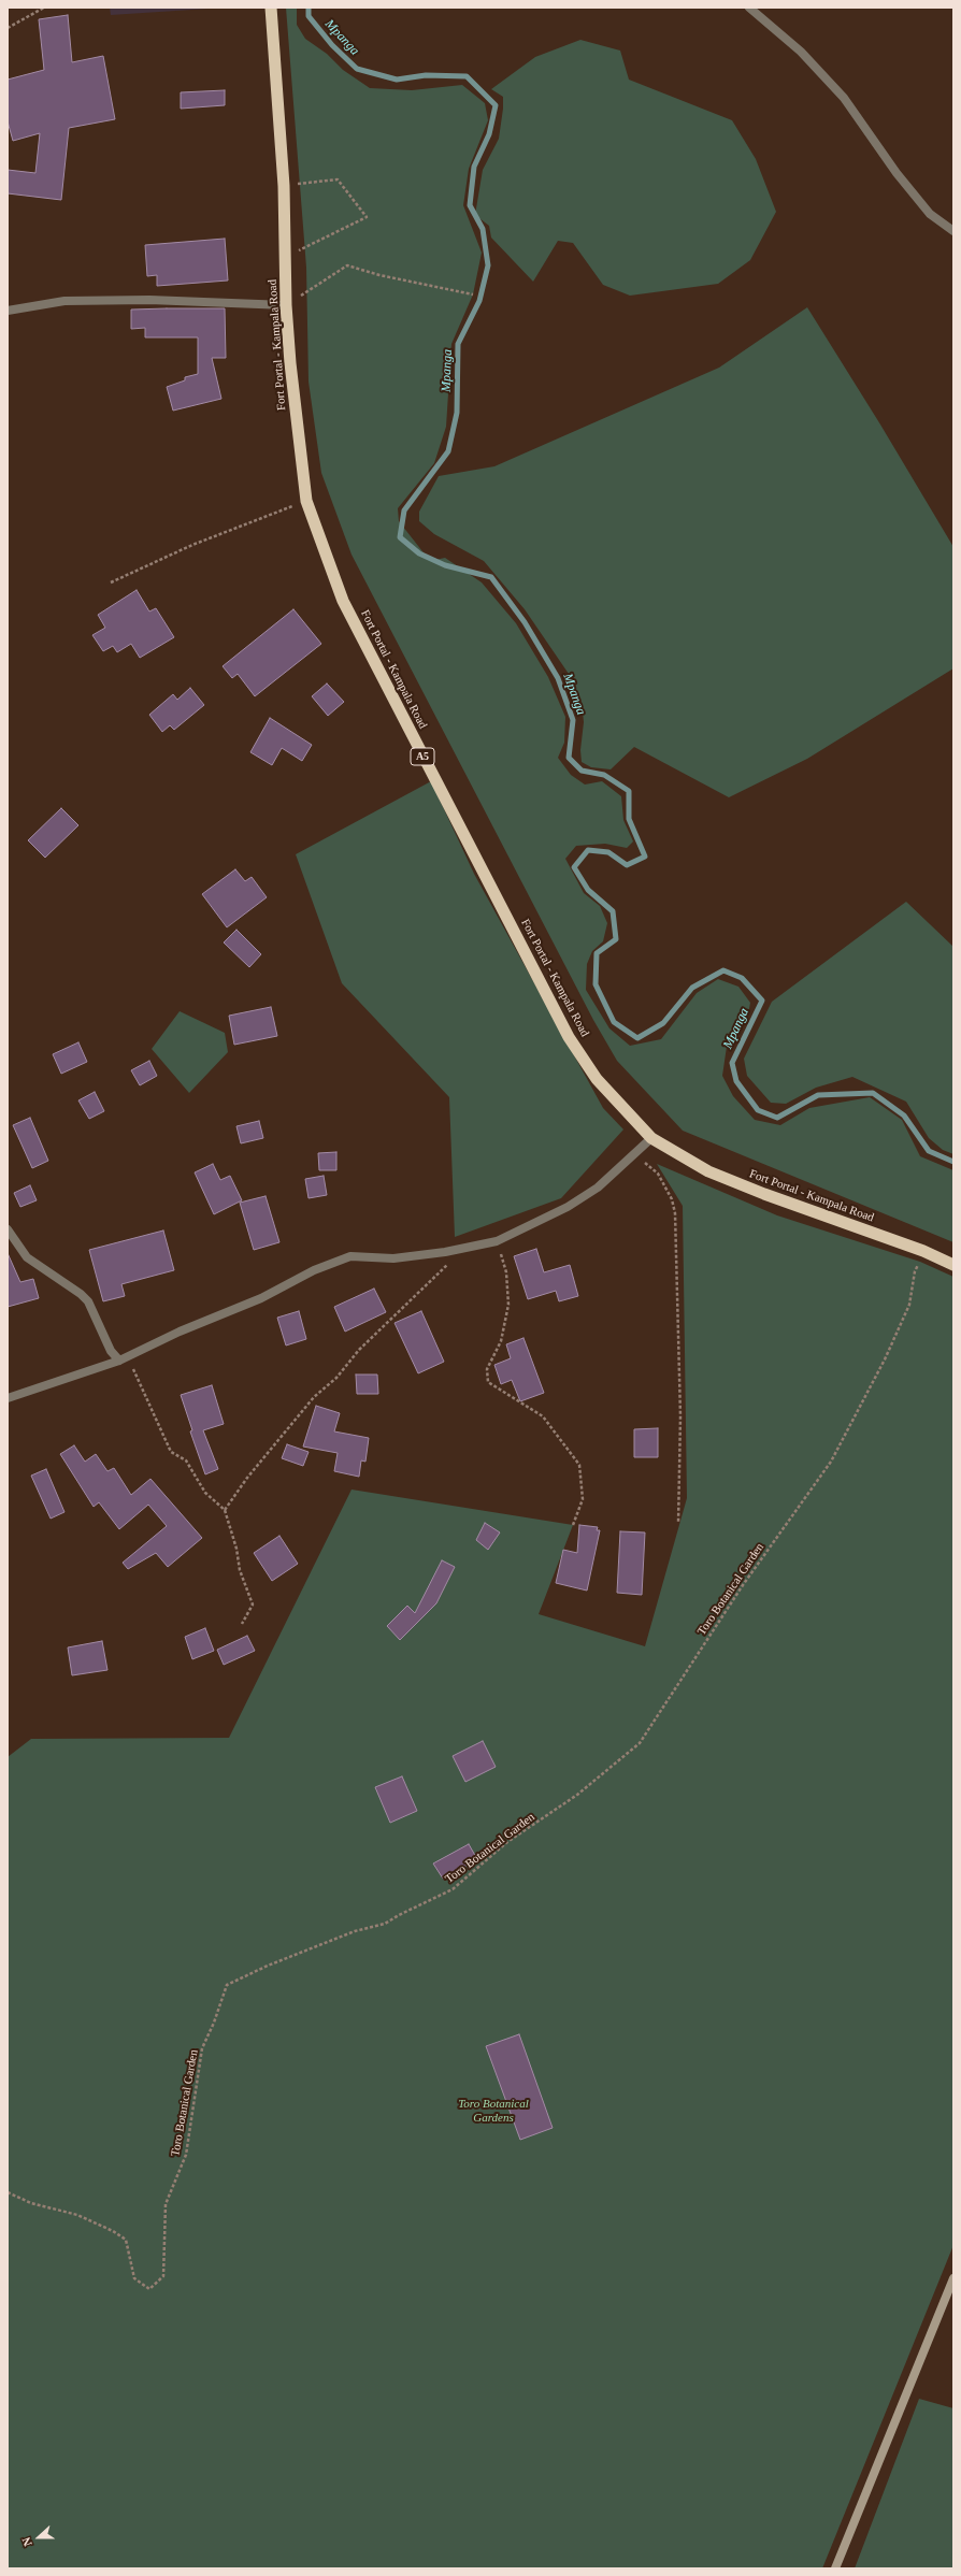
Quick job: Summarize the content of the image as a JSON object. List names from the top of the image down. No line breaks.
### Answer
{"streets":{"highway":["Fort Portal - Kampala Road","A5"],"path":["Toro Botanical Garden"]},"crossings":[["Fort Portal - Kampala Road","Toro Botanical Garden"]],"water":["Mpanga"],"parks":["Toro Botanical Gardens"],"north":"left"}
